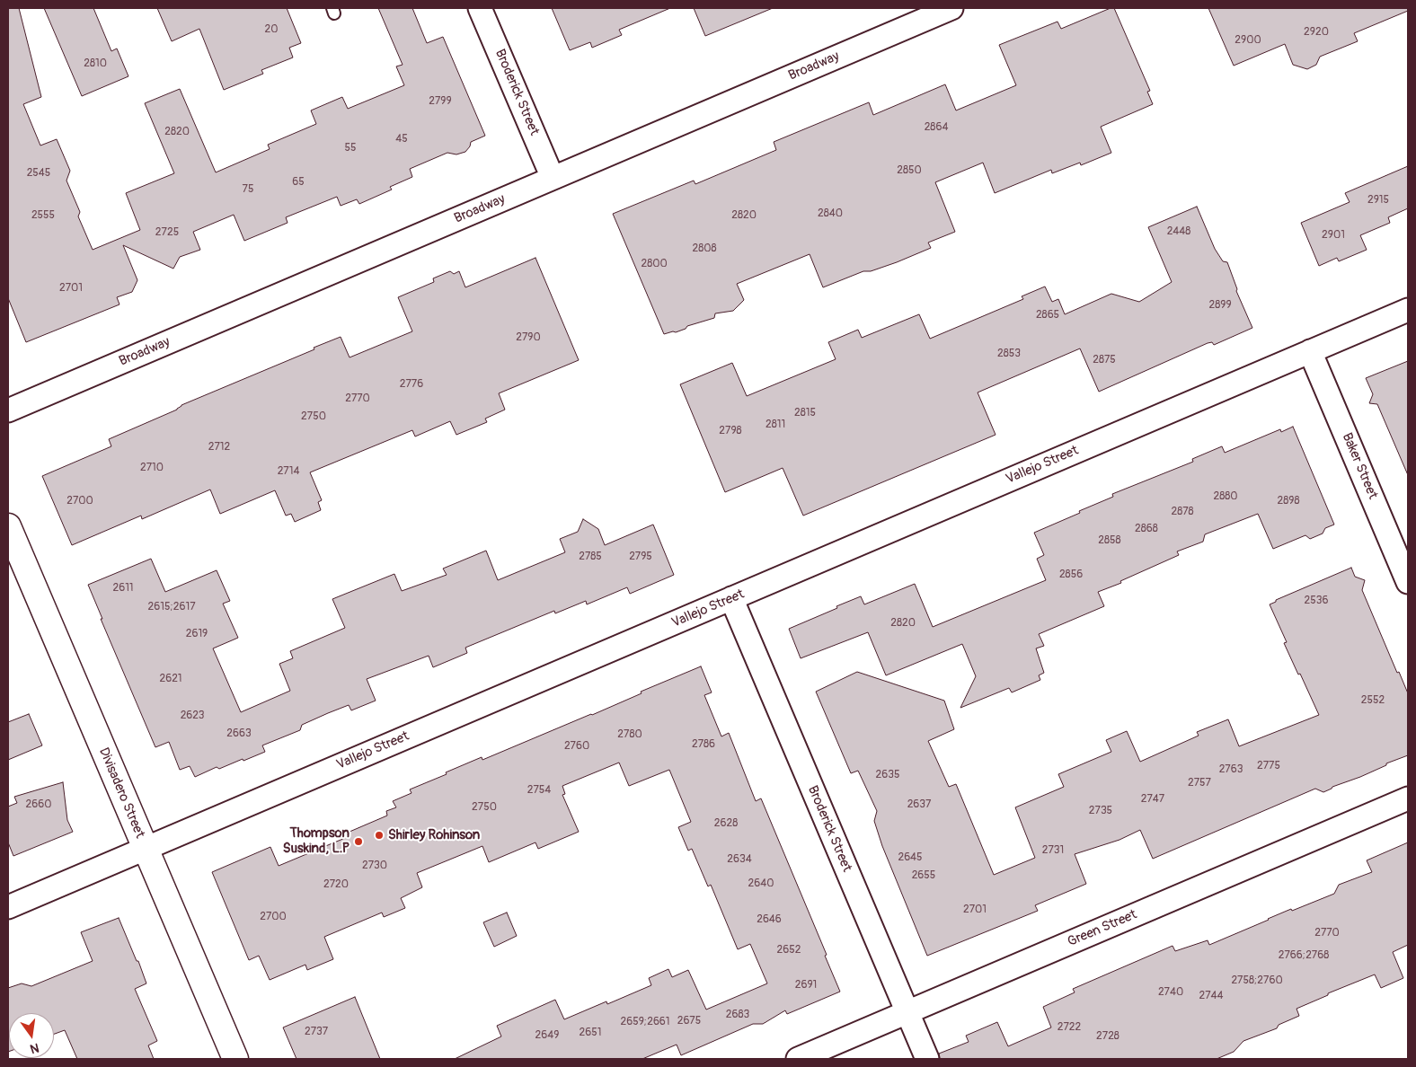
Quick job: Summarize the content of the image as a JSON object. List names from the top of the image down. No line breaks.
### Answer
{"streets":{"main road":["Divisadero Street"],"street":["Broadway","Broderick Street","Vallejo Street","Baker Street","Green Street"]},"crossings":[["Broadway","Broderick Street"],["Broderick Street","Vallejo Street"],["Broderick Street","Green Street"],["Vallejo Street","Baker Street"],["Vallejo Street","Divisadero Street"]],"places":["Shirley Rohinson","Thompson Suskind, L.P"],"house_numbers":["20","2920","2900","2810","2799","2864","2820","45","55","2850","2545","65","75","2915","2840","2555","2820","2448","2725","2901","2808","2800","2701","2899","2865","2790","2853","2875","2776","2770","2815","2750","2811","2798","2712","2710","2714","2880","2700","2898","2878","2868","2858","2785","2795","2856","2611","2536","2615;2617","2820","2619","2621","2552","2623","2663","2780","2786","2760","2775","2763","2635","2757","2754","2747","2660","2637","2750","2735","2628","2731","2645","2634","2730","2655","2640","2720","2701","2700","2646","2770","2652","2766;2768","2758;2760","2691","2740","2744","2683","2675","2659;2661","2722","2737","2651","2649","2728"],"north":"bottom"}
